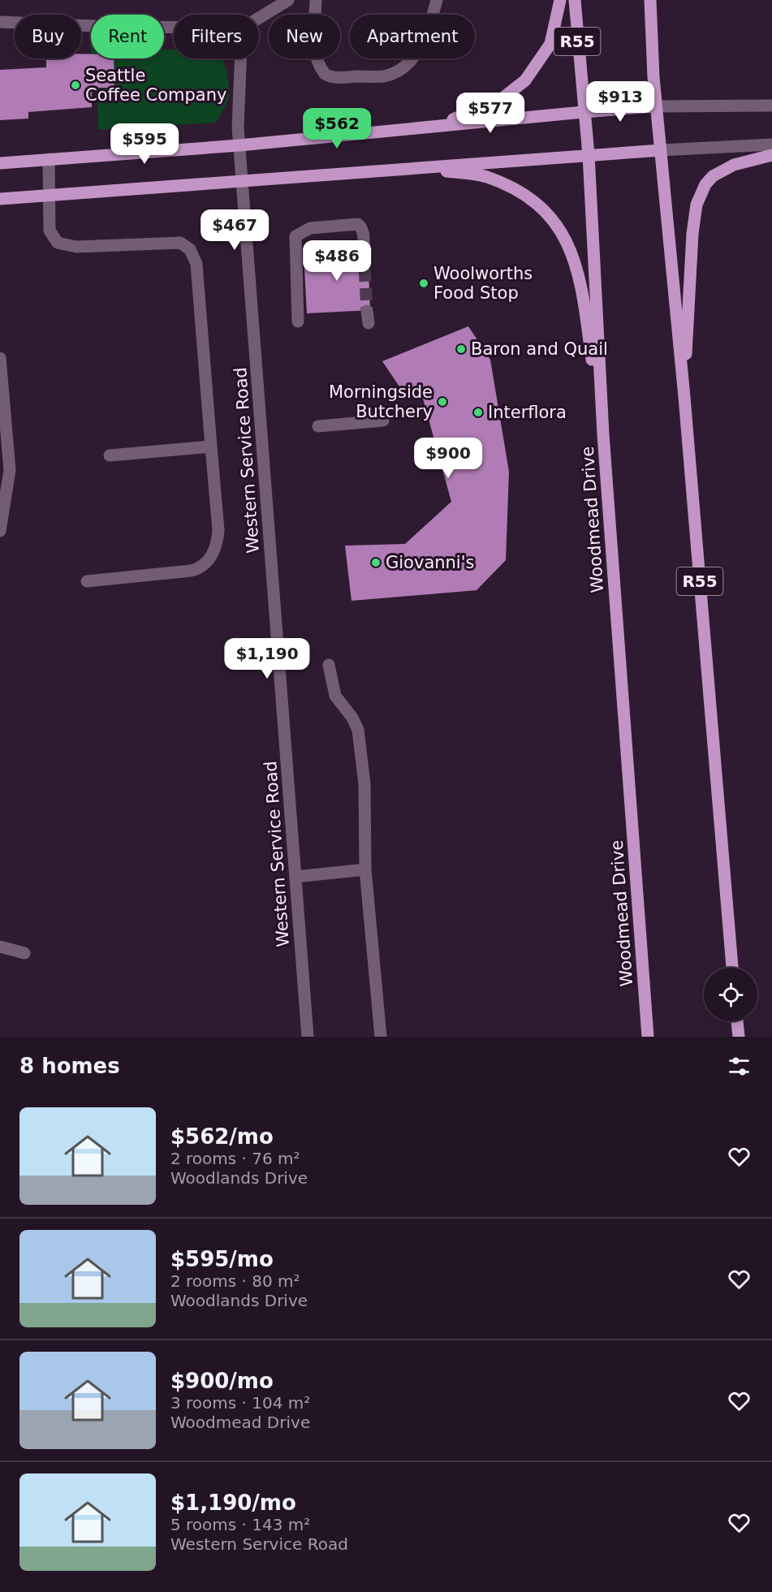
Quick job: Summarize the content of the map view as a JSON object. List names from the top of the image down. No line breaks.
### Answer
{"streets":{"main road":["R55","Woodmead Drive"],"street":["Western Service Road"]},"places":["Seattle Coffee Company","Woolworths Food Stop","Baron and Quail","Morningside Butchery","Interflora","Giovanni's"],"page":{"chip":["Buy","Rent","Filters","New","Apartment"],"price":["$913","$577","$562","$595","$467","$486","$900","$1,190"],"heading":"8 homes","list":[{"name":"$562/mo","note":"2 rooms · 76 m² · Woodlands Drive"},{"name":"$595/mo","note":"2 rooms · 80 m² · Woodlands Drive"},{"name":"$900/mo","note":"3 rooms · 104 m² · Woodmead Drive"},{"name":"$1,190/mo","note":"5 rooms · 143 m² · Western Service Road"}]}}
